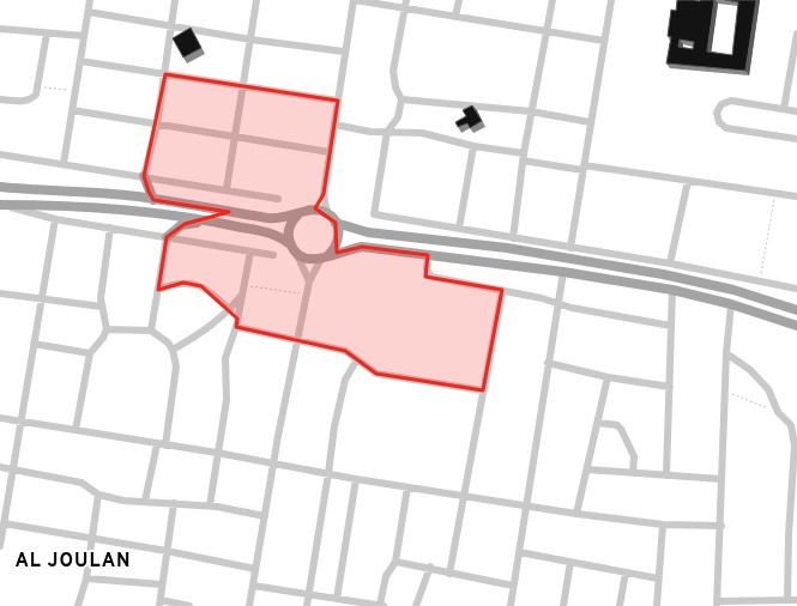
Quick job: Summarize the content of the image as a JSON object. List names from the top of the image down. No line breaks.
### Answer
{"districts":["AL JOULAN"]}
